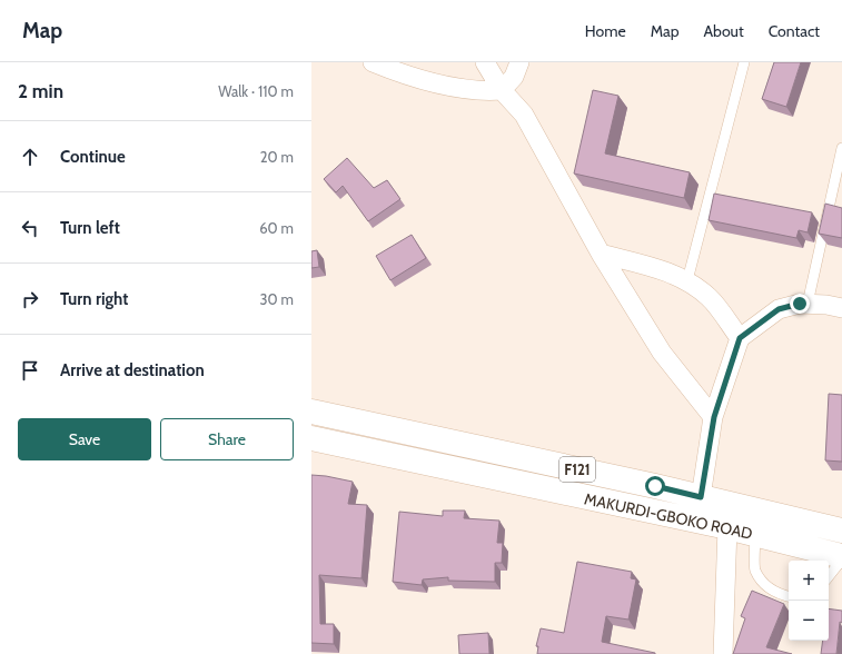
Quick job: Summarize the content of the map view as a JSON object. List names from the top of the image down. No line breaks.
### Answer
{"streets":{"main road":["F121","MAKURDI-GBOKO ROAD"]},"page":{"header":"Map","nav":["Home","Map","About","Contact"],"heading":["2 min","Walk · 110 m"],"list":[["Continue","20 m"],["Turn left","60 m"],["Turn right","30 m"],"Arrive at destination"],"buttons":["Save","Share"],"map_buttons":["+","−"]}}
